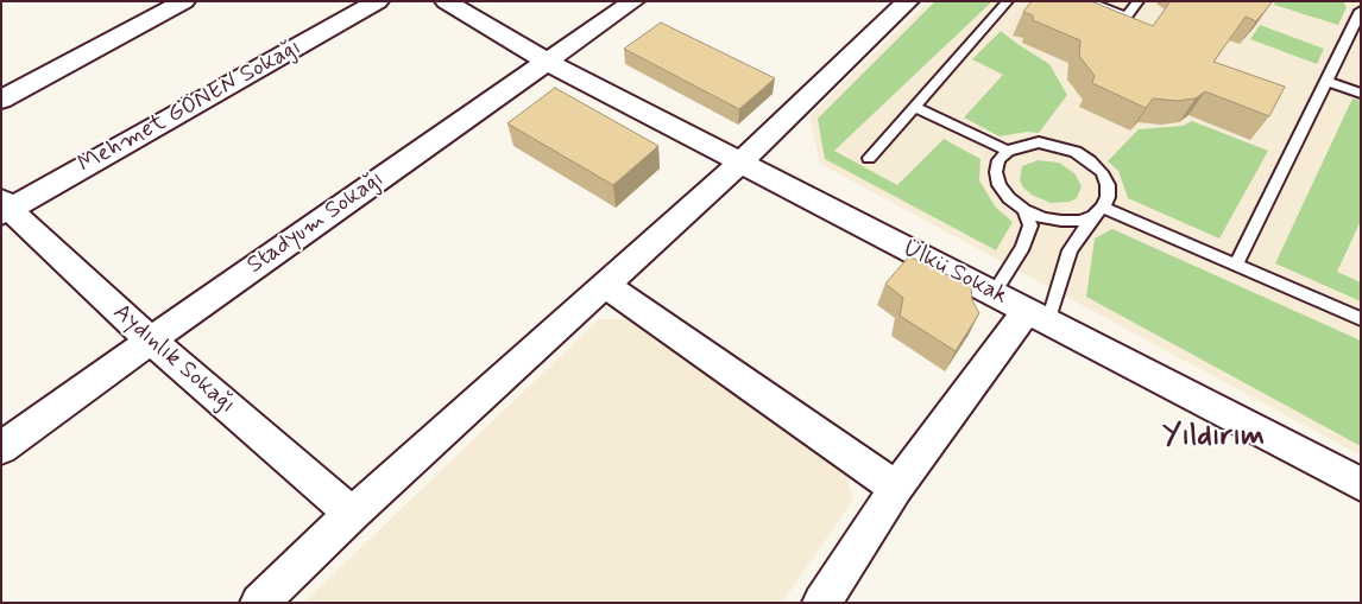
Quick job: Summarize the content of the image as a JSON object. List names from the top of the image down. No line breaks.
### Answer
{"streets":{"street":["Mehmet GÖNEN Sokağı","Stadyum Sokağı","Ülkü Sokak","Aydınlık Sokağı"]},"crossings":[["Mehmet GÖNEN Sokağı","Aydınlık Sokağı"],["Stadyum Sokağı","Ülkü Sokak"],["Stadyum Sokağı","Aydınlık Sokağı"]],"districts":["Yıldırım"]}
